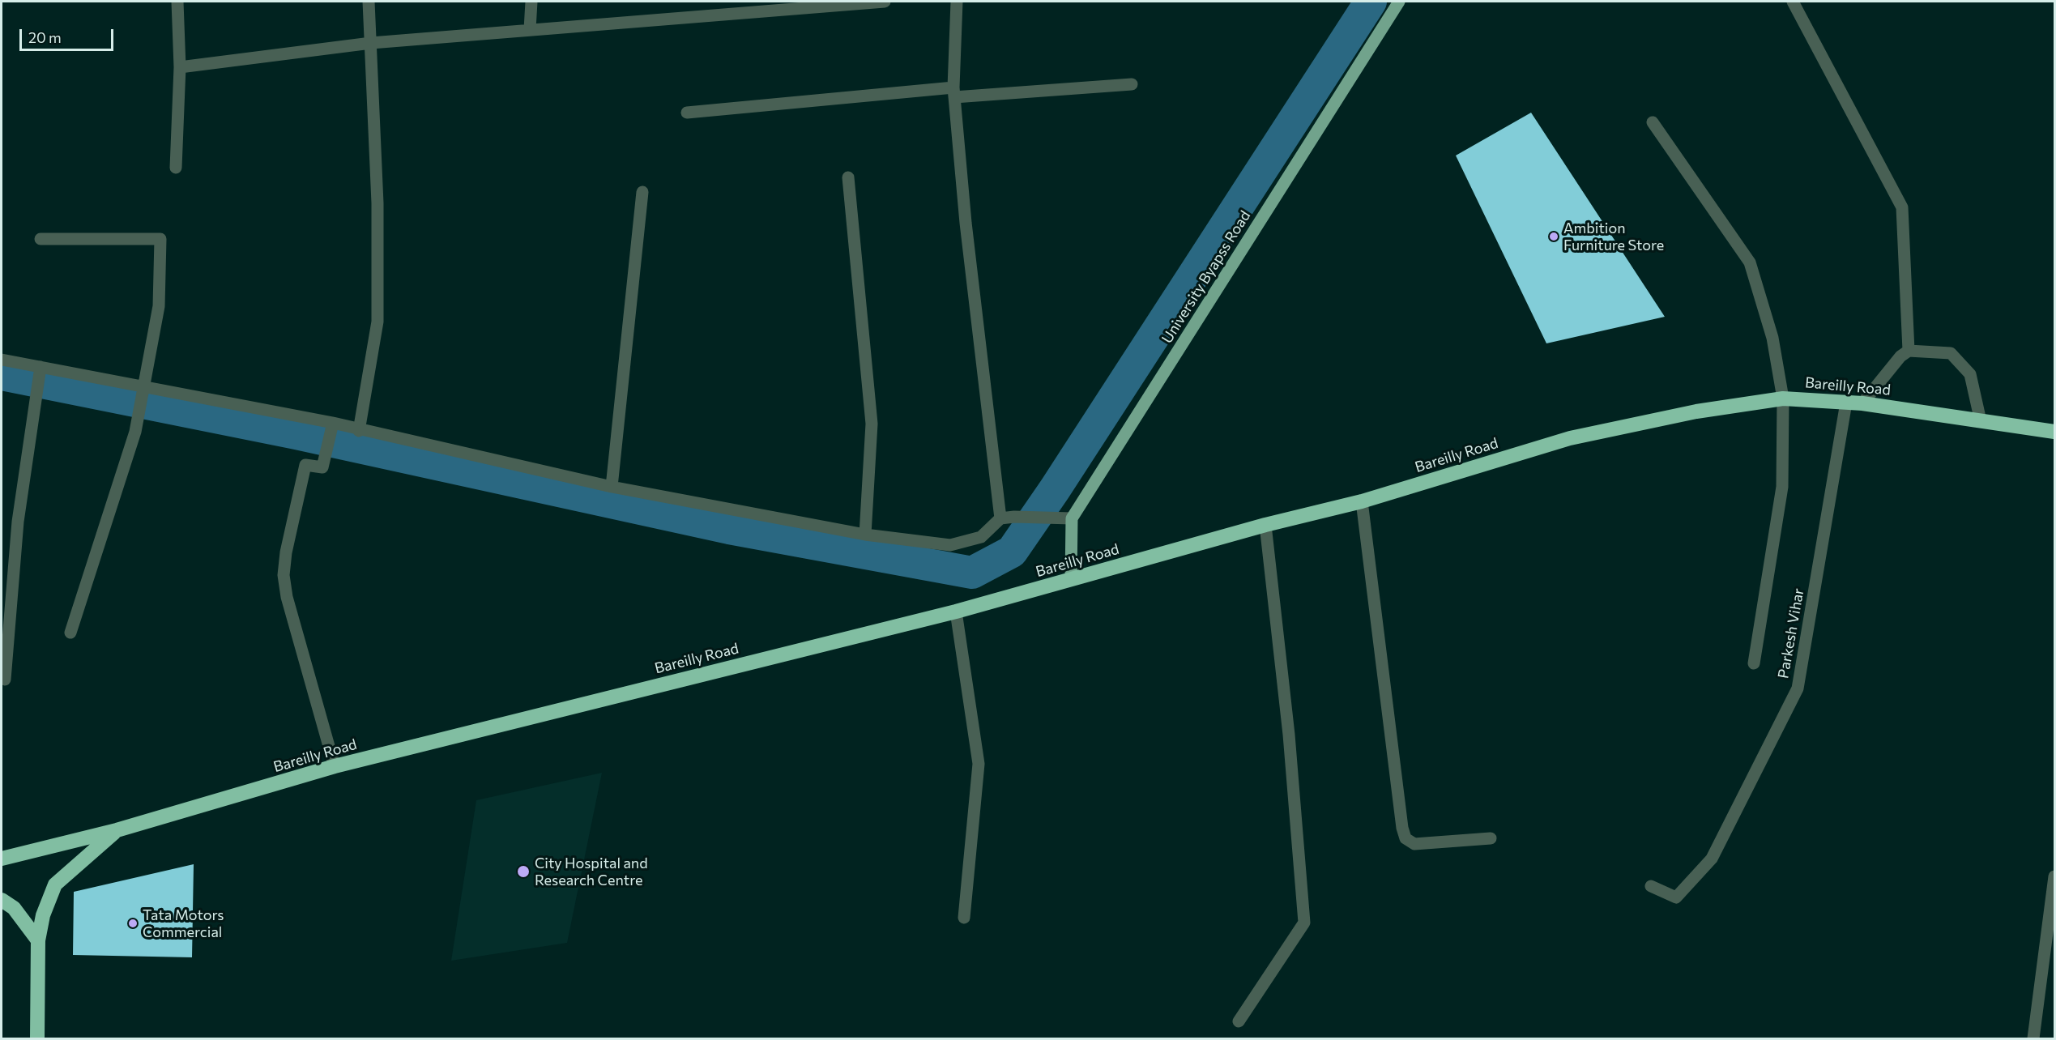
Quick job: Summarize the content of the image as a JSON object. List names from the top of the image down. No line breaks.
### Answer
{"streets":{"highway":["Bareilly Road"],"main road":["University Byapss Road"],"street":["Parkesh Vihar"]},"crossings":[["Bareilly Road","Parkesh Vihar"]],"places":["Ambition Furniture Store","City Hospital and Research Centre","Tata Motors Commercial"],"scale_bar":"20 m"}
